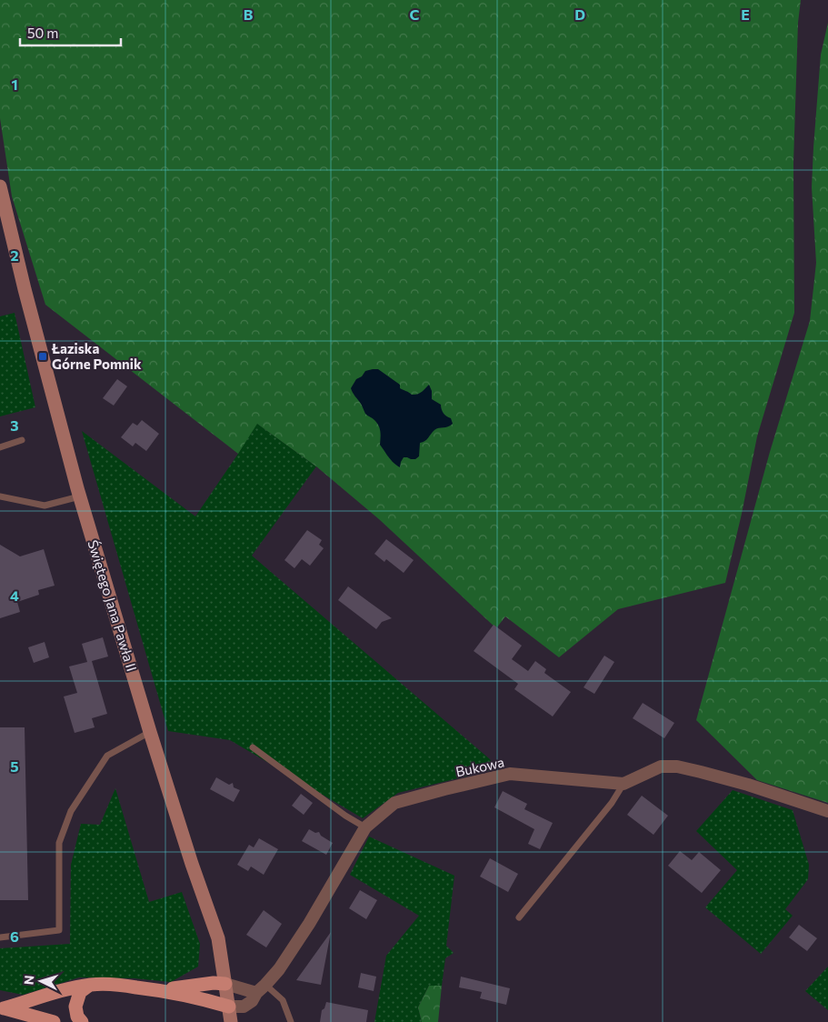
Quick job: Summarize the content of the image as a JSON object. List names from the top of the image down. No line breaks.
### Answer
{"streets":{"street":["Świętego Jana Pawła II","Bukowa"]},"crossings":[["Świętego Jana Pawła II","Bukowa"]],"places":{"transit":["Łaziska Górne Pomnik"]},"scale_bar":"50 m","north":"left","grid":{"columns":["B","C","D","E"],"rows":["1","2","3","4","5","6"]}}
